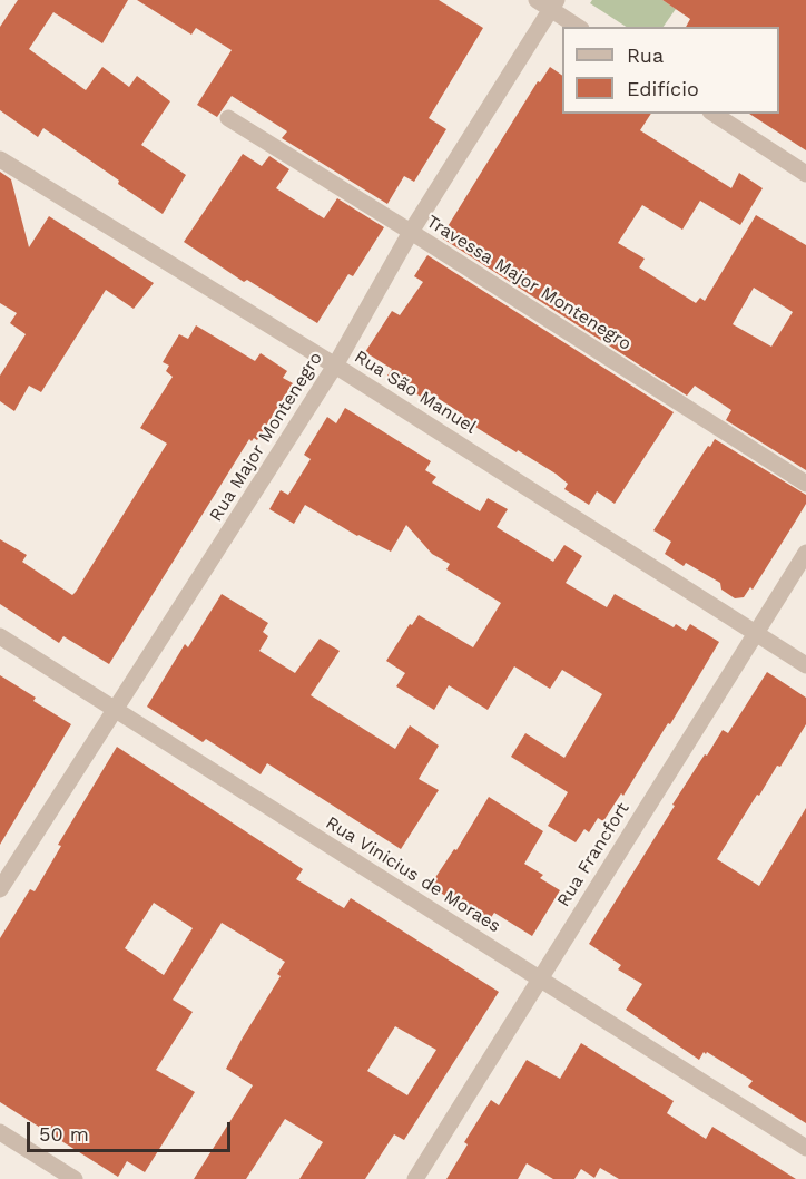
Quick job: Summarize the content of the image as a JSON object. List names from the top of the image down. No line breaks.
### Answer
{"streets":{"street":["Travessa Major Montenegro","Rua São Manuel","Rua Major Montenegro","Rua Francfort","Rua Vinicius de Moraes"]},"crossings":[["Travessa Major Montenegro","Rua Major Montenegro"],["Rua São Manuel","Rua Major Montenegro"],["Rua São Manuel","Rua Francfort"],["Rua Major Montenegro","Rua Vinicius de Moraes"],["Rua Francfort","Rua Vinicius de Moraes"]],"legend":["Rua","Edifício"],"scale_bar":"50 m"}
